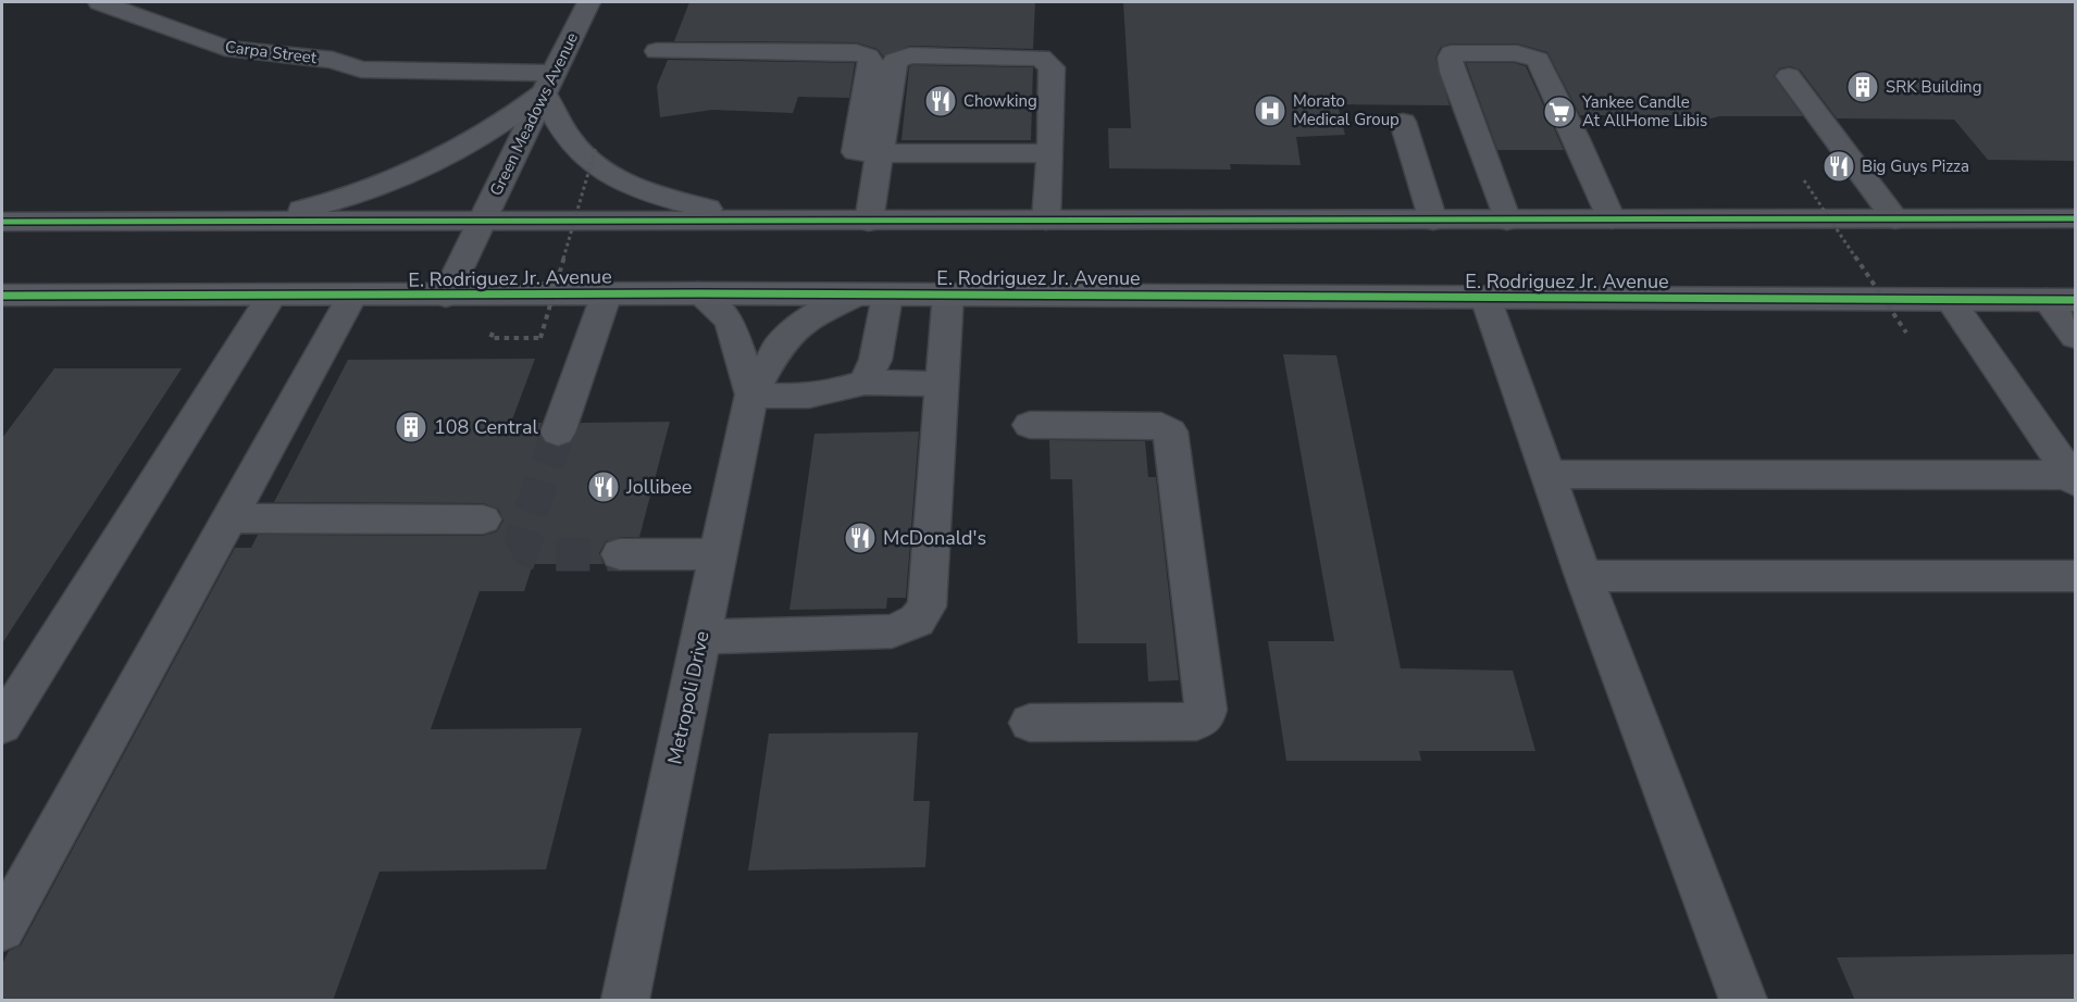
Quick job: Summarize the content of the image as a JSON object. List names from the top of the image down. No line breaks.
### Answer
{"streets":{"main road":["E. Rodriguez Jr. Avenue"],"street":["Carpa Street","Green Meadows Avenue","Metropoli Drive"]},"crossings":[["Carpa Street","Green Meadows Avenue"],["Green Meadows Avenue","E. Rodriguez Jr. Avenue"],["E. Rodriguez Jr. Avenue","Metropoli Drive"]],"places":{"building":["SRK Building","108 Central"],"restaurant":["Chowking","Big Guys Pizza","Jollibee","McDonald's"],"hospital":["Morato Medical Group"],"supermarket":["Yankee Candle At AllHome Libis"]}}
